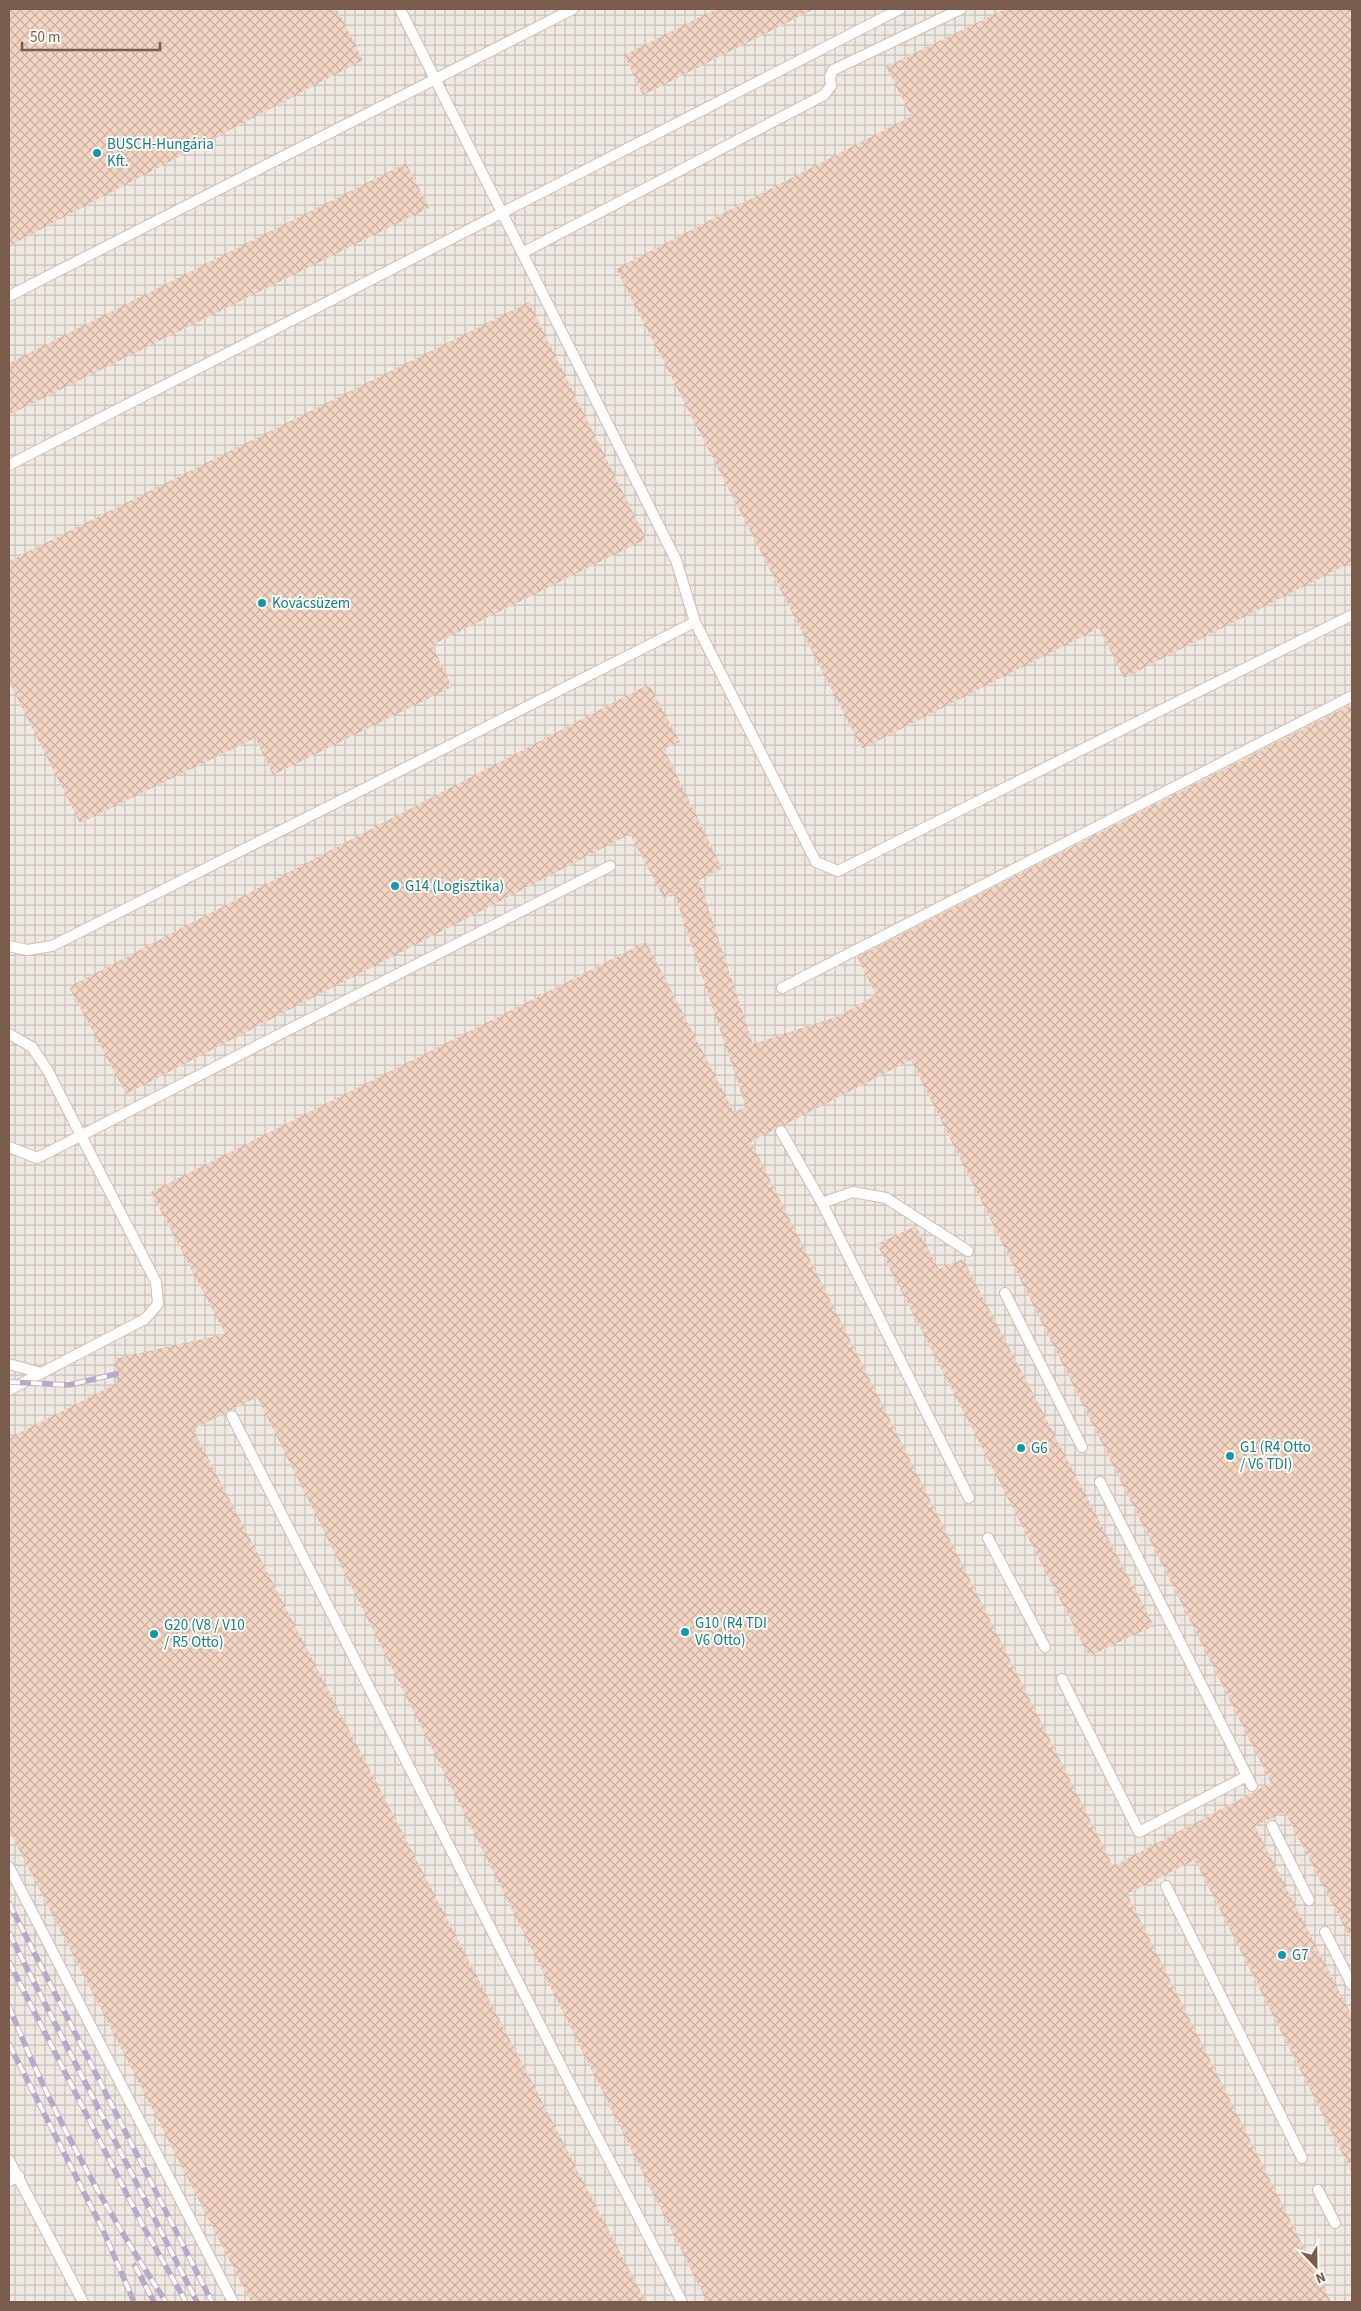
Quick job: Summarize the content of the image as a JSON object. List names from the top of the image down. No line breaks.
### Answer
{"places":["BUSCH-Hungária Kft.","Kovácsüzem","G14 (Logisztika)","G6","G1 (R4 Otto / V6 TDI)","G10 (R4 TDI V6 Otto)","G20 (V8 / V10 / R5 Otto)","G7"],"scale_bar":"50 m","north":"bottom"}
